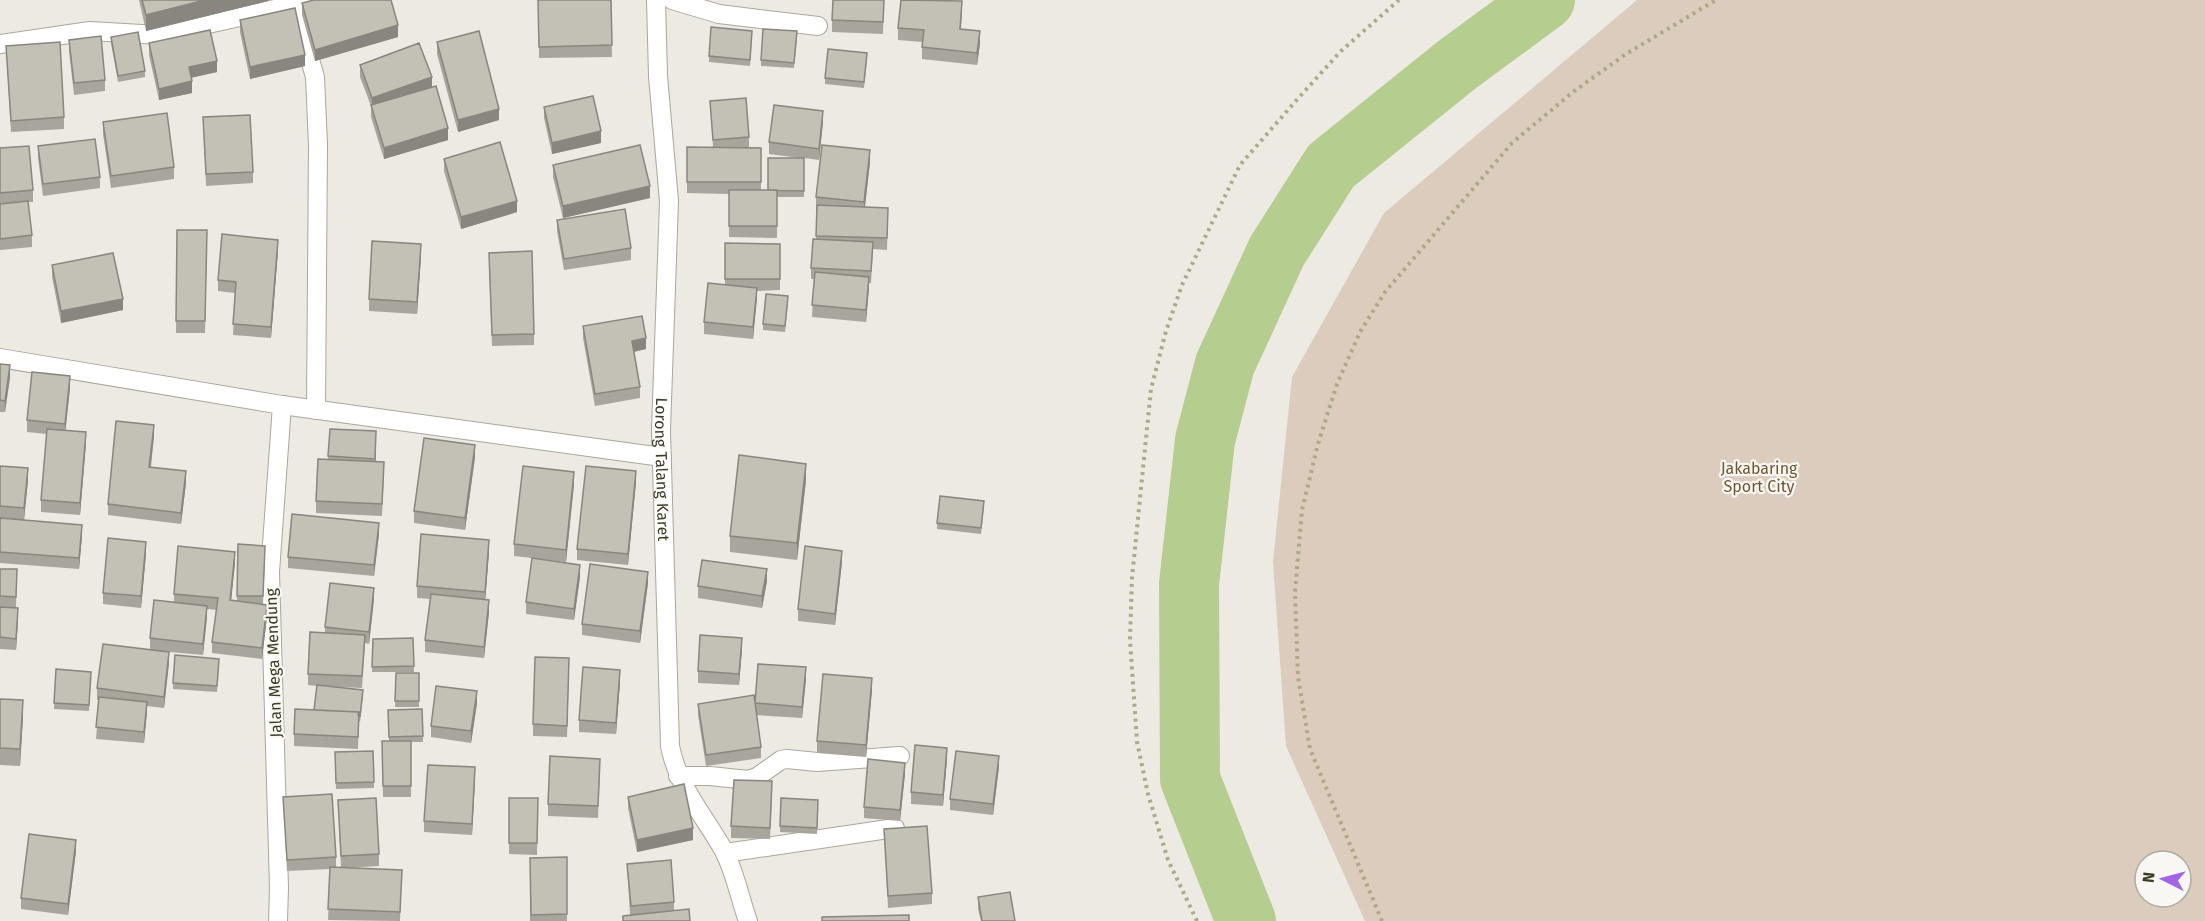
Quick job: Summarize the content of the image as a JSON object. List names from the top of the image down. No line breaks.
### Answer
{"streets":{"street":["Lorong Talang Karet","Jalan Mega Mendung"]},"parks":["Jakabaring Sport City"],"north":"left"}
